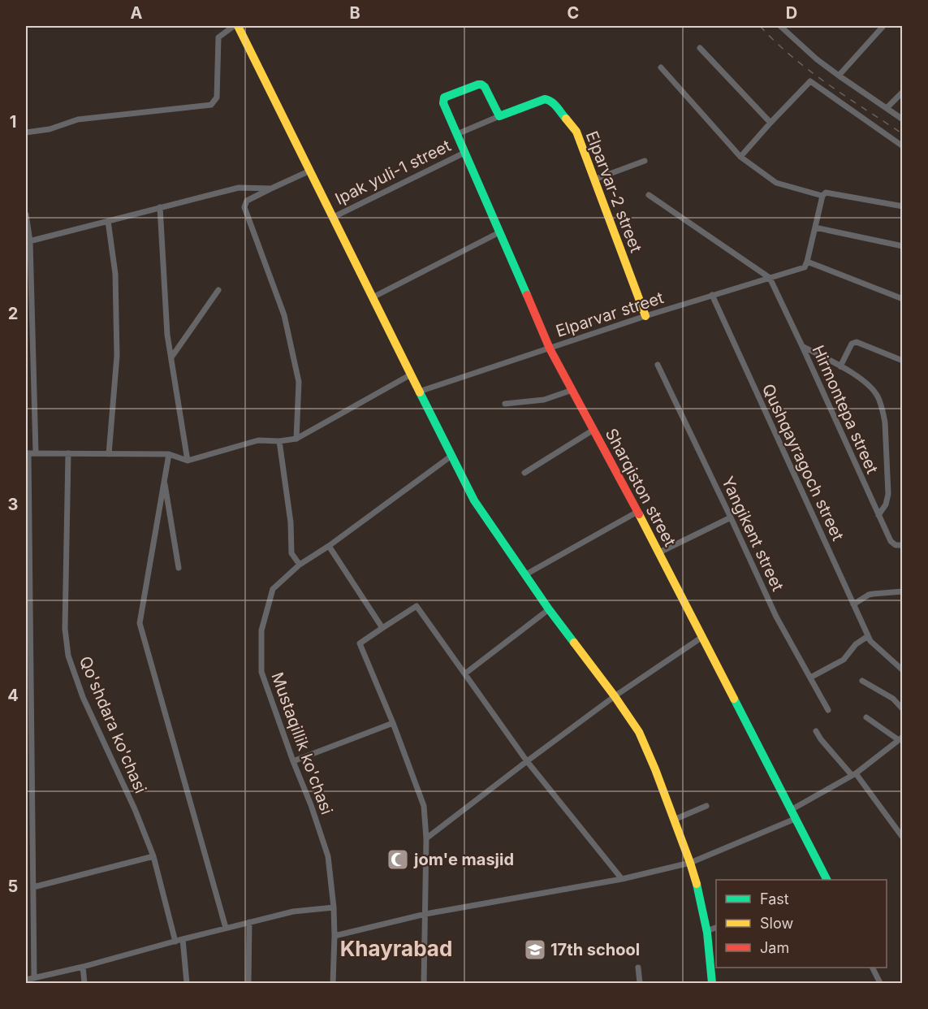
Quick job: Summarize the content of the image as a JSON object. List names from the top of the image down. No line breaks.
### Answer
{"streets":{"street":["Ipak yuli-1 street","Elparvar-2 street","Elparvar street","Hirmontepa street","Qushqayragoch street","Sharqiston street","Yangikent street","Qo'shdara ko'chasi","Mustaqillik ko'chasi"]},"crossings":[["Ipak yuli-1 street","Sharqiston street"],["Elparvar-2 street","Elparvar street"],["Elparvar-2 street","Sharqiston street"],["Elparvar street","Hirmontepa street"],["Elparvar street","Qushqayragoch street"],["Elparvar street","Sharqiston street"]],"districts":["Khayrabad"],"places":{"mosque":["jom'e masjid"],"school or university":["17th school"]},"legend":["Fast","Slow","Jam"],"grid":{"columns":["A","B","C","D"],"rows":["1","2","3","4","5"]}}
